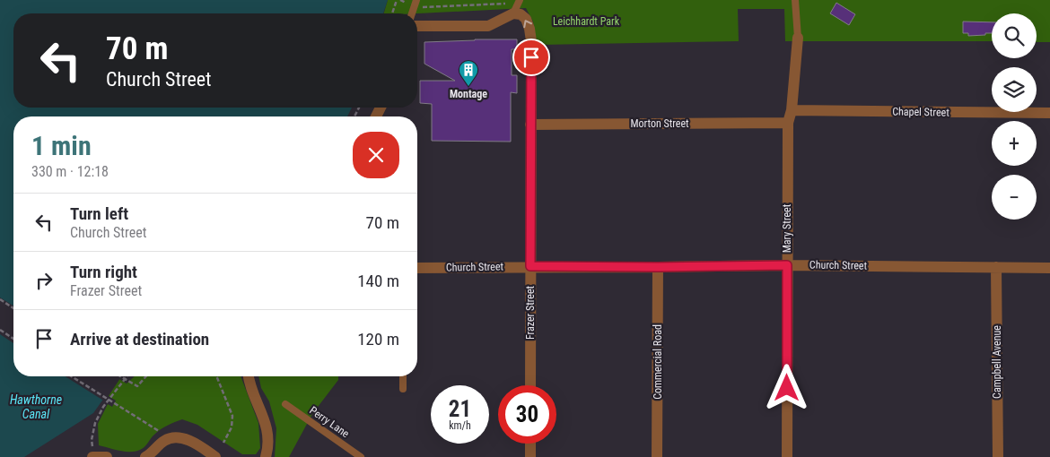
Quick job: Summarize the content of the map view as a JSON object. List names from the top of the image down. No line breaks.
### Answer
{"streets":{"street":["Chapel Street","Morton Street","Mary Street","Church Street","Frazer Street","Commercial Road","Campbell Avenue"],"lane":["Perry Lane"]},"crossings":[["Chapel Street","Mary Street"],["Morton Street","Mary Street"],["Morton Street","Frazer Street"],["Mary Street","Church Street"],["Church Street","Frazer Street"],["Church Street","Commercial Road"],["Church Street","Campbell Avenue"]],"water":["Hawthorne Canal"],"parks":["Leichhardt Park"],"places":{"building":["Montage"]},"page":{"map_buttons":["+","−"],"turn":["70 m","Church Street"],"heading":["1 min","330 m · 12:18"],"list":[{"name":"Turn left","note":"Church Street","value":"70 m"},{"name":"Turn right","note":"Frazer Street","value":"140 m"},{"name":"Arrive at destination","value":"120 m"}],"speed":"21 km/h","limit":"30"}}
